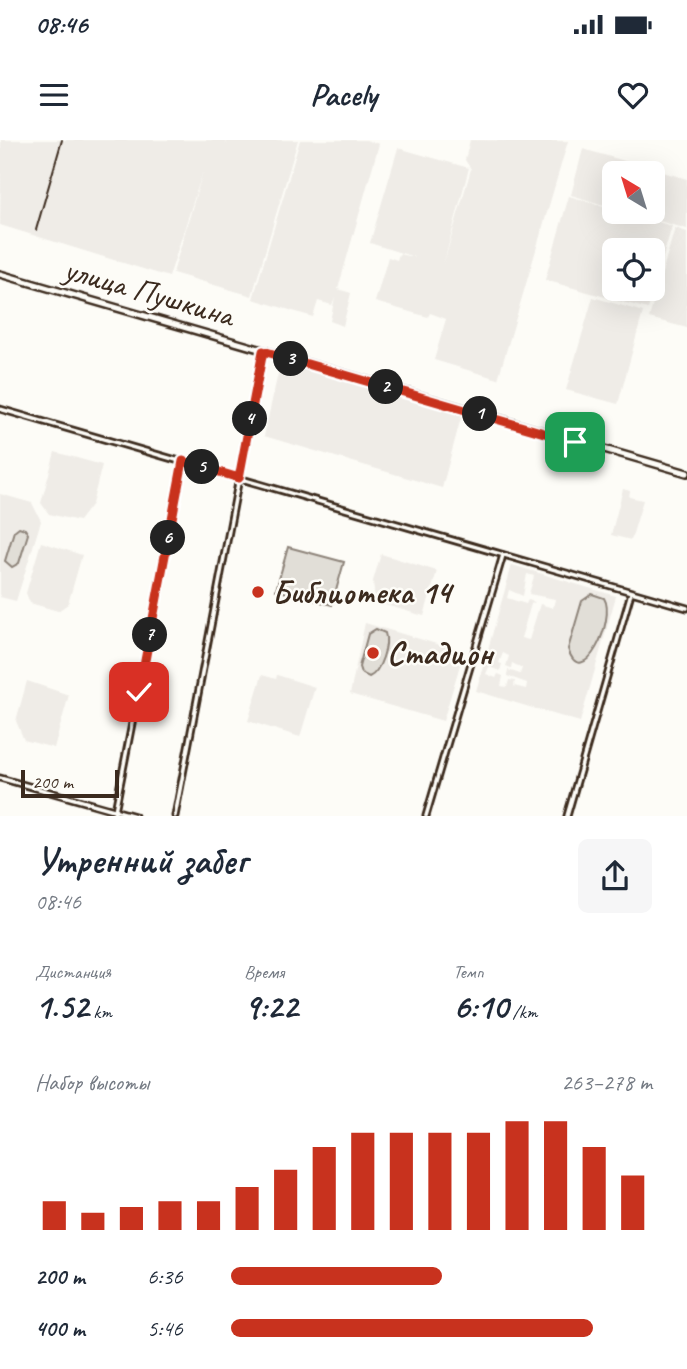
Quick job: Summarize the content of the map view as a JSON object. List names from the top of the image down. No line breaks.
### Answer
{"streets":{"main road":["улица Пушкина"]},"places":["Библиотека 14","Стадион"],"scale_bar":"200 m","north":"top left","page":{"status":"08:46","header":"Pacely","pins":["3","2","1","4","5","6","7"],"scale":"200 m","heading":["Утренний забег","08:46"],"stats":[["Дистанция","1.52 km"],["Время","9:22"],["Темп","6:10 /km"]],"chart":["Набор высоты","263–278 m"],"list":[{"name":"200 m","note":"6:36"},{"name":"400 m","note":"5:46"}]}}
